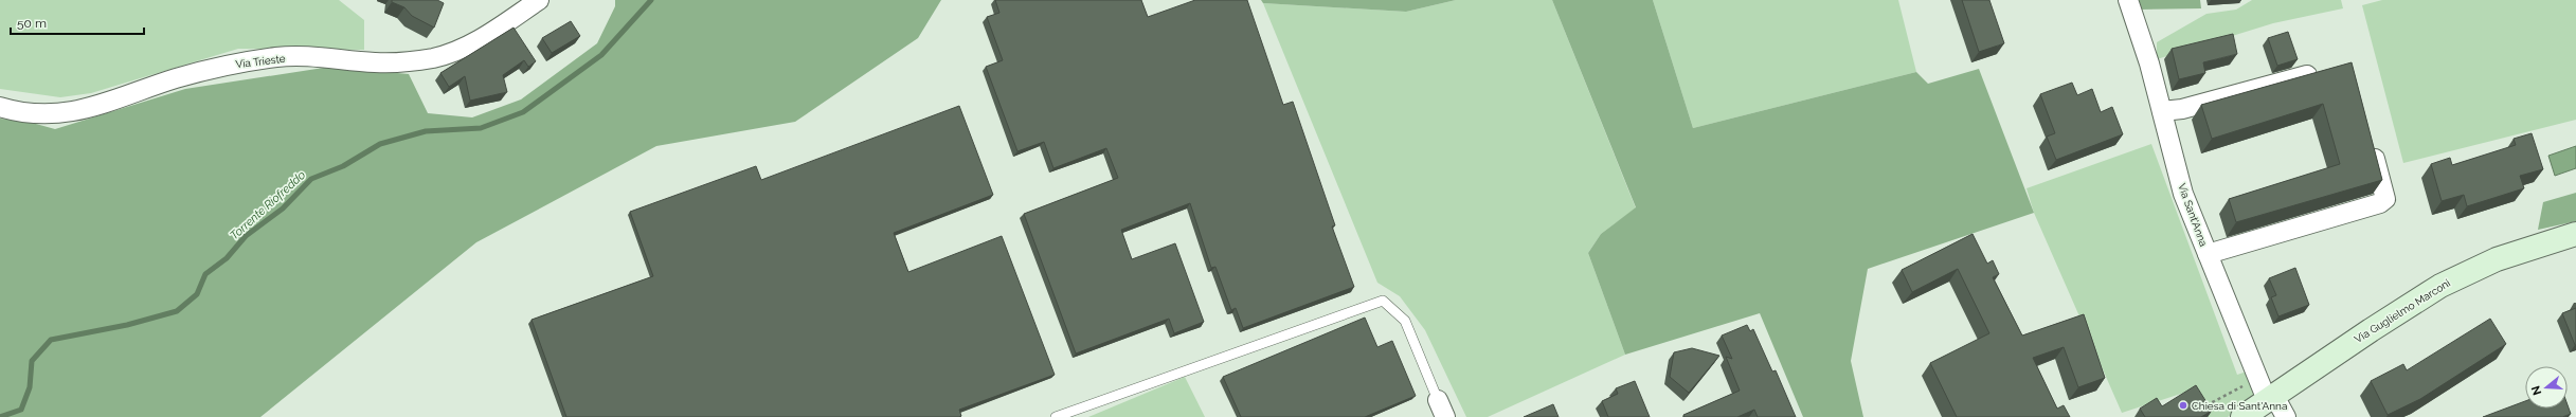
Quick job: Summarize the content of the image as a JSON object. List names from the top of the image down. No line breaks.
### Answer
{"streets":{"street":["Via Trieste","Via Sant'Anna","Via Guglielmo Marconi"]},"crossings":[["Via Sant'Anna","Via Guglielmo Marconi"]],"water":["Torrente Riofreddo"],"places":["Chiesa di Sant'Anna"],"scale_bar":"50 m","north":"left"}
